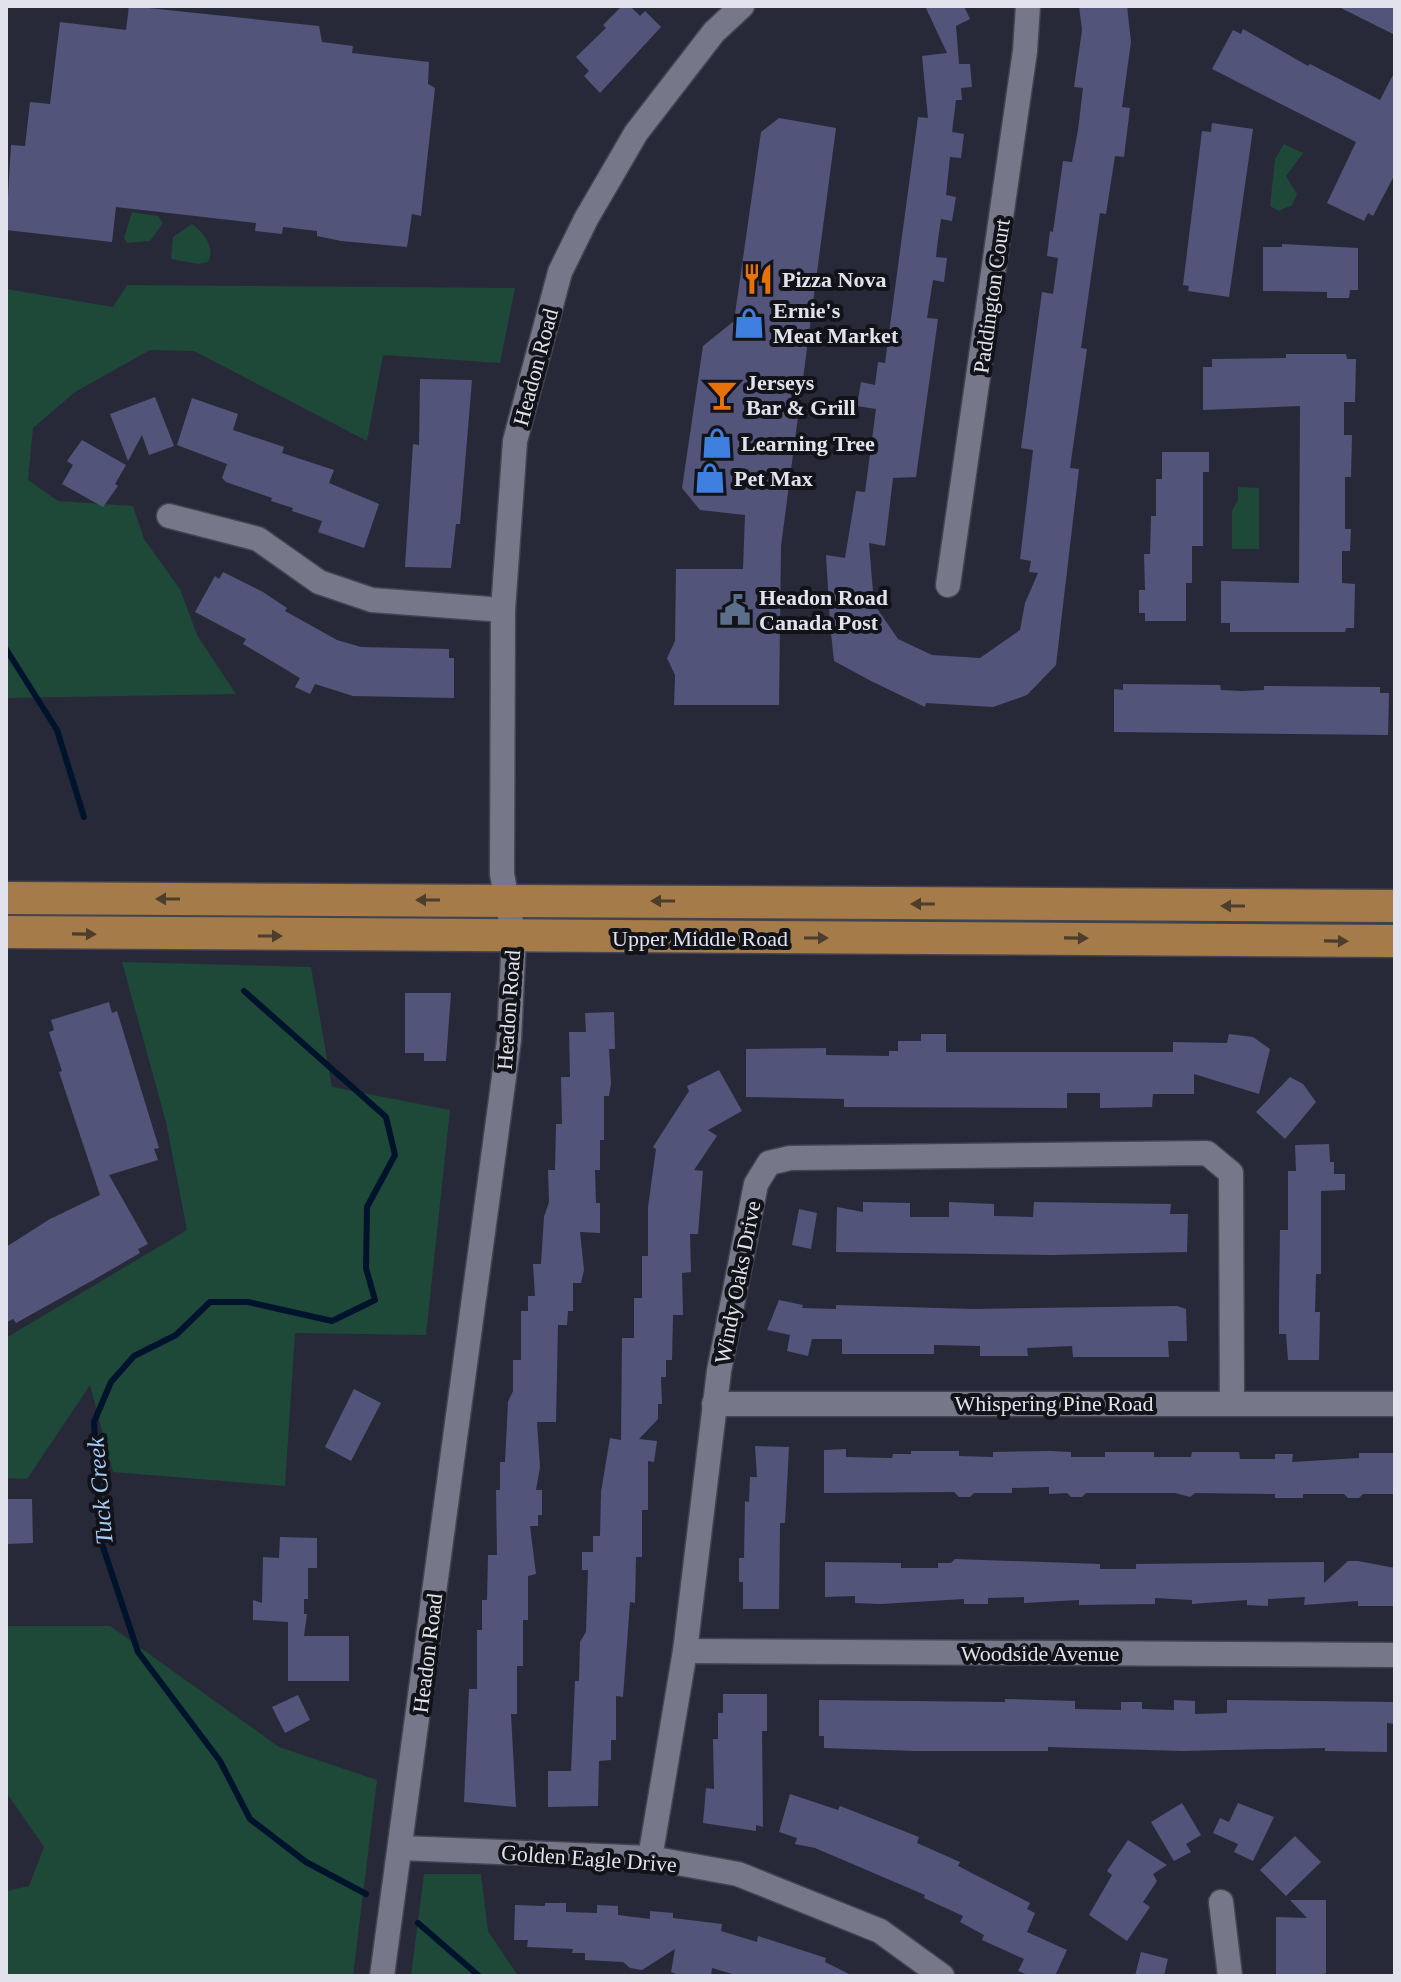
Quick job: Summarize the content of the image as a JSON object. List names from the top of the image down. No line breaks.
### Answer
{"streets":{"main road":["Upper Middle Road"],"street":["Paddington Court","Headon Road","Windy Oaks Drive","Whispering Pine Road","Woodside Avenue","Golden Eagle Drive"]},"crossings":[["Headon Road","Upper Middle Road"],["Headon Road","Golden Eagle Drive"],["Windy Oaks Drive","Whispering Pine Road"],["Windy Oaks Drive","Woodside Avenue"],["Windy Oaks Drive","Golden Eagle Drive"]],"water":["Tuck Creek"],"places":{"restaurant":["Pizza Nova"],"shop":["Ernie's Meat Market","Learning Tree","Pet Max"],"bar":["Jerseys Bar & Grill"],"public building":["Headon Road Canada Post"]}}
